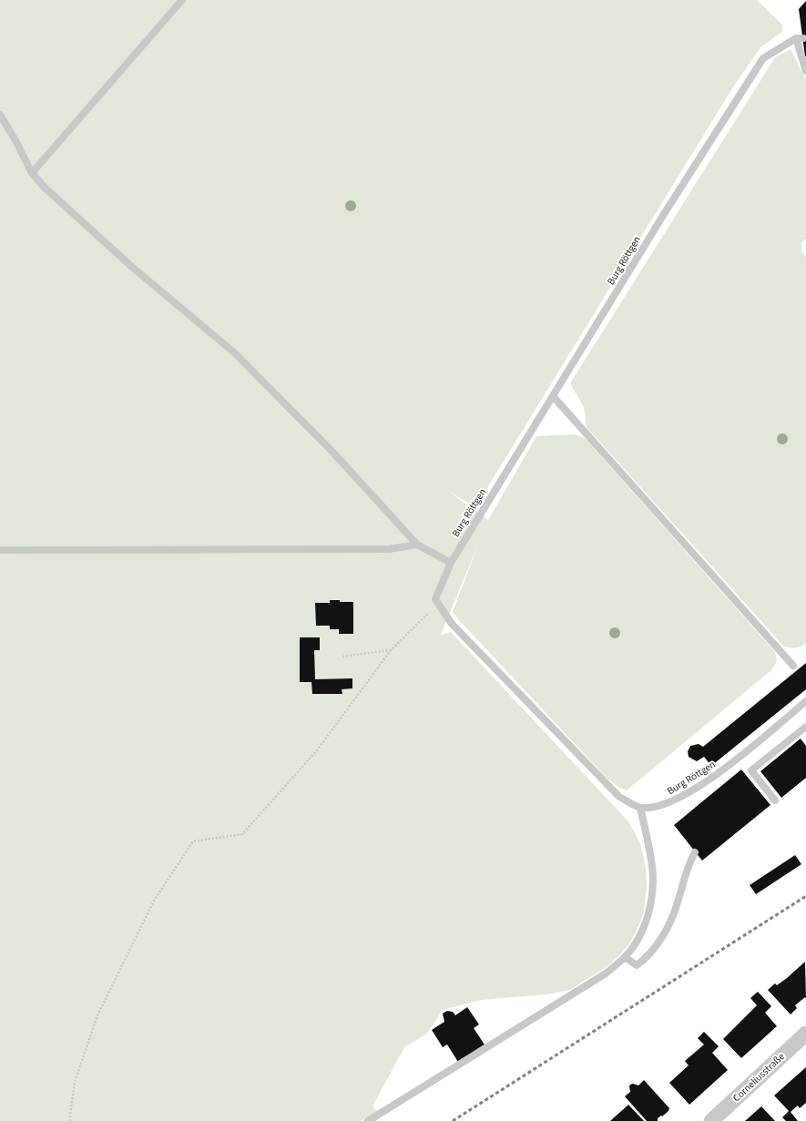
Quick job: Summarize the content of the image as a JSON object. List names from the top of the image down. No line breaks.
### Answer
{"streets":{"street":["Corneliusstraße"],"lane":["Burg Röttgen"]}}
